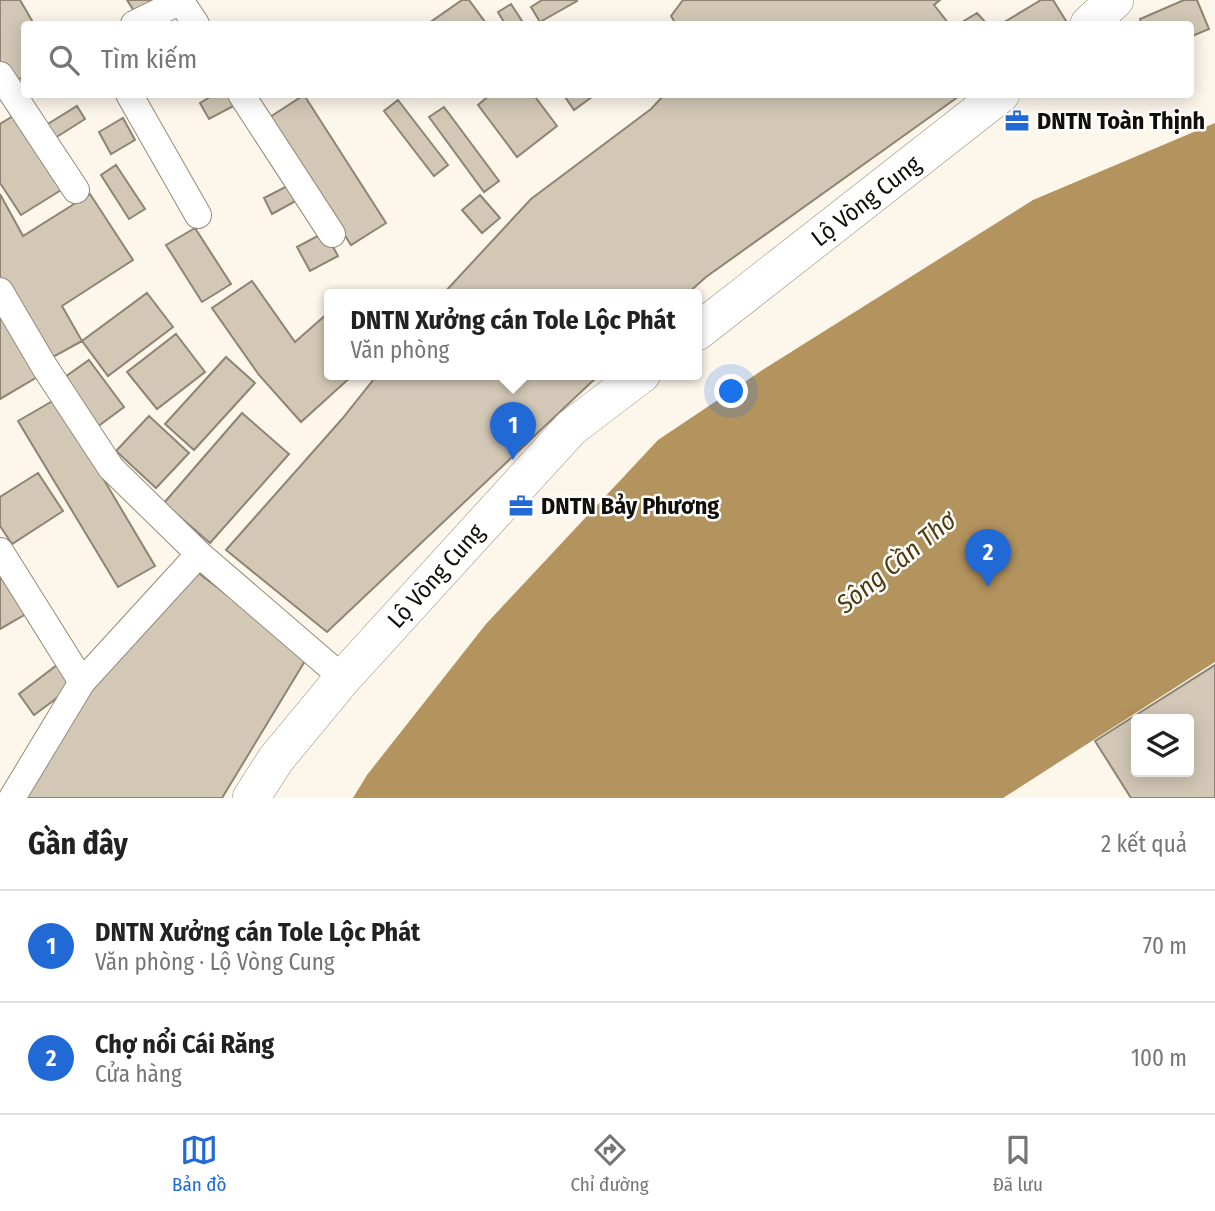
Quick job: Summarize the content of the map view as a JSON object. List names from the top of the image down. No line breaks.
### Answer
{"streets":{"main road":["Lộ Vòng Cung"]},"water":["Sông Cần Thơ"],"places":{"office":["DNTN Toàn Thịnh","DNTN Bảy Phương"]},"page":{"search":"Tìm kiếm","popup":["DNTN Xưởng cán Tole Lộc Phát","Văn phòng"],"pins":["1","2"],"heading":["Gần đây","2 kết quả"],"list":[{"mark":"1","name":"DNTN Xưởng cán Tole Lộc Phát","note":"Văn phòng · Lộ Vòng Cung","value":"70 m"},{"mark":"2","name":"Chợ nổi Cái Răng","note":"Cửa hàng","value":"100 m"}],"nav":["Bản đồ","Chỉ đường","Đã lưu"]}}
